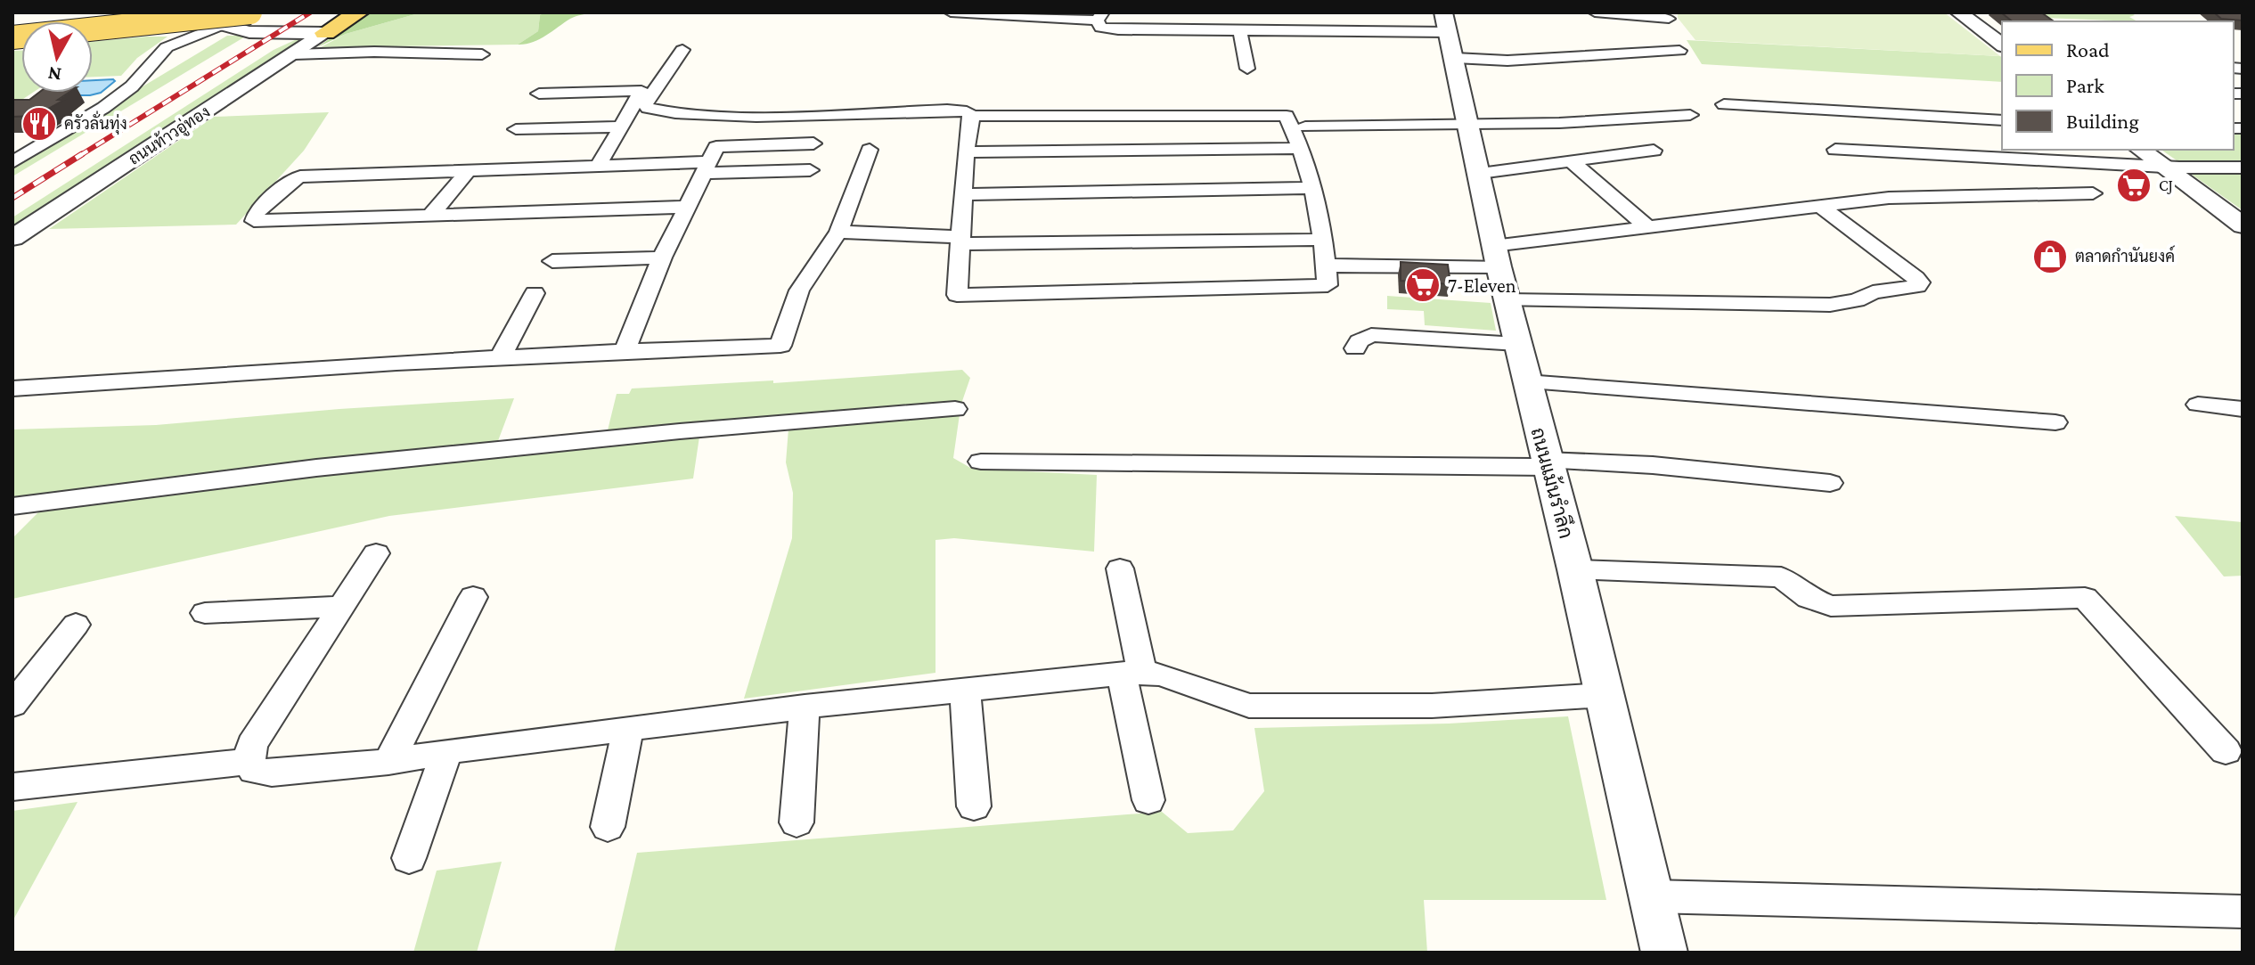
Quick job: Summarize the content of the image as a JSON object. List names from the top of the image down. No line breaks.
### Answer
{"streets":{"street":["ถนนท้าวอู่ทอง","ถนนแม้นรำลึก"]},"places":{"restaurant":["ครัวลั่นทุ่ง"],"supermarket":["CJ","7-Eleven"],"shop":["ตลาดกำนันยงค์"]},"legend":["Road","Park","Building"],"north":"bottom"}
